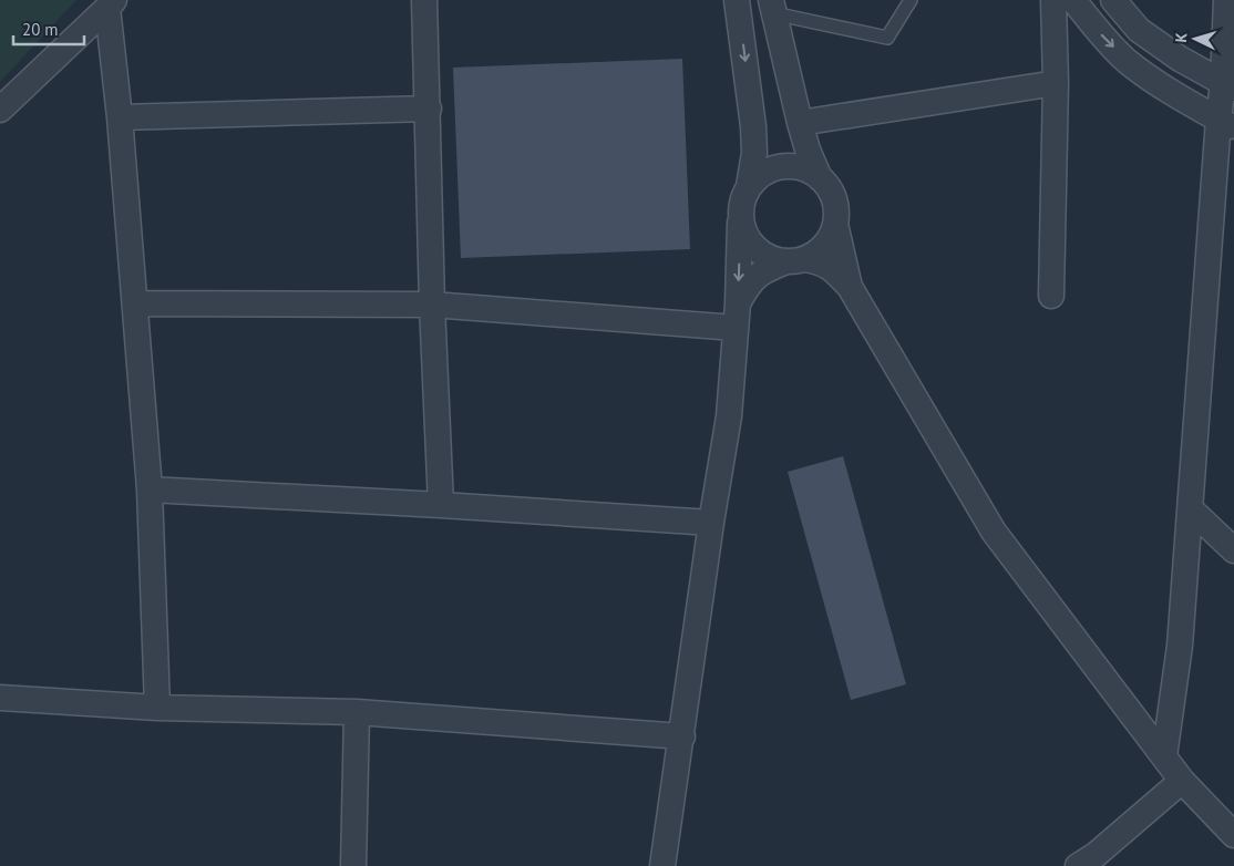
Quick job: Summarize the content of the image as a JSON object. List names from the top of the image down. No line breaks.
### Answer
{"scale_bar":"20 m","north":"left"}
